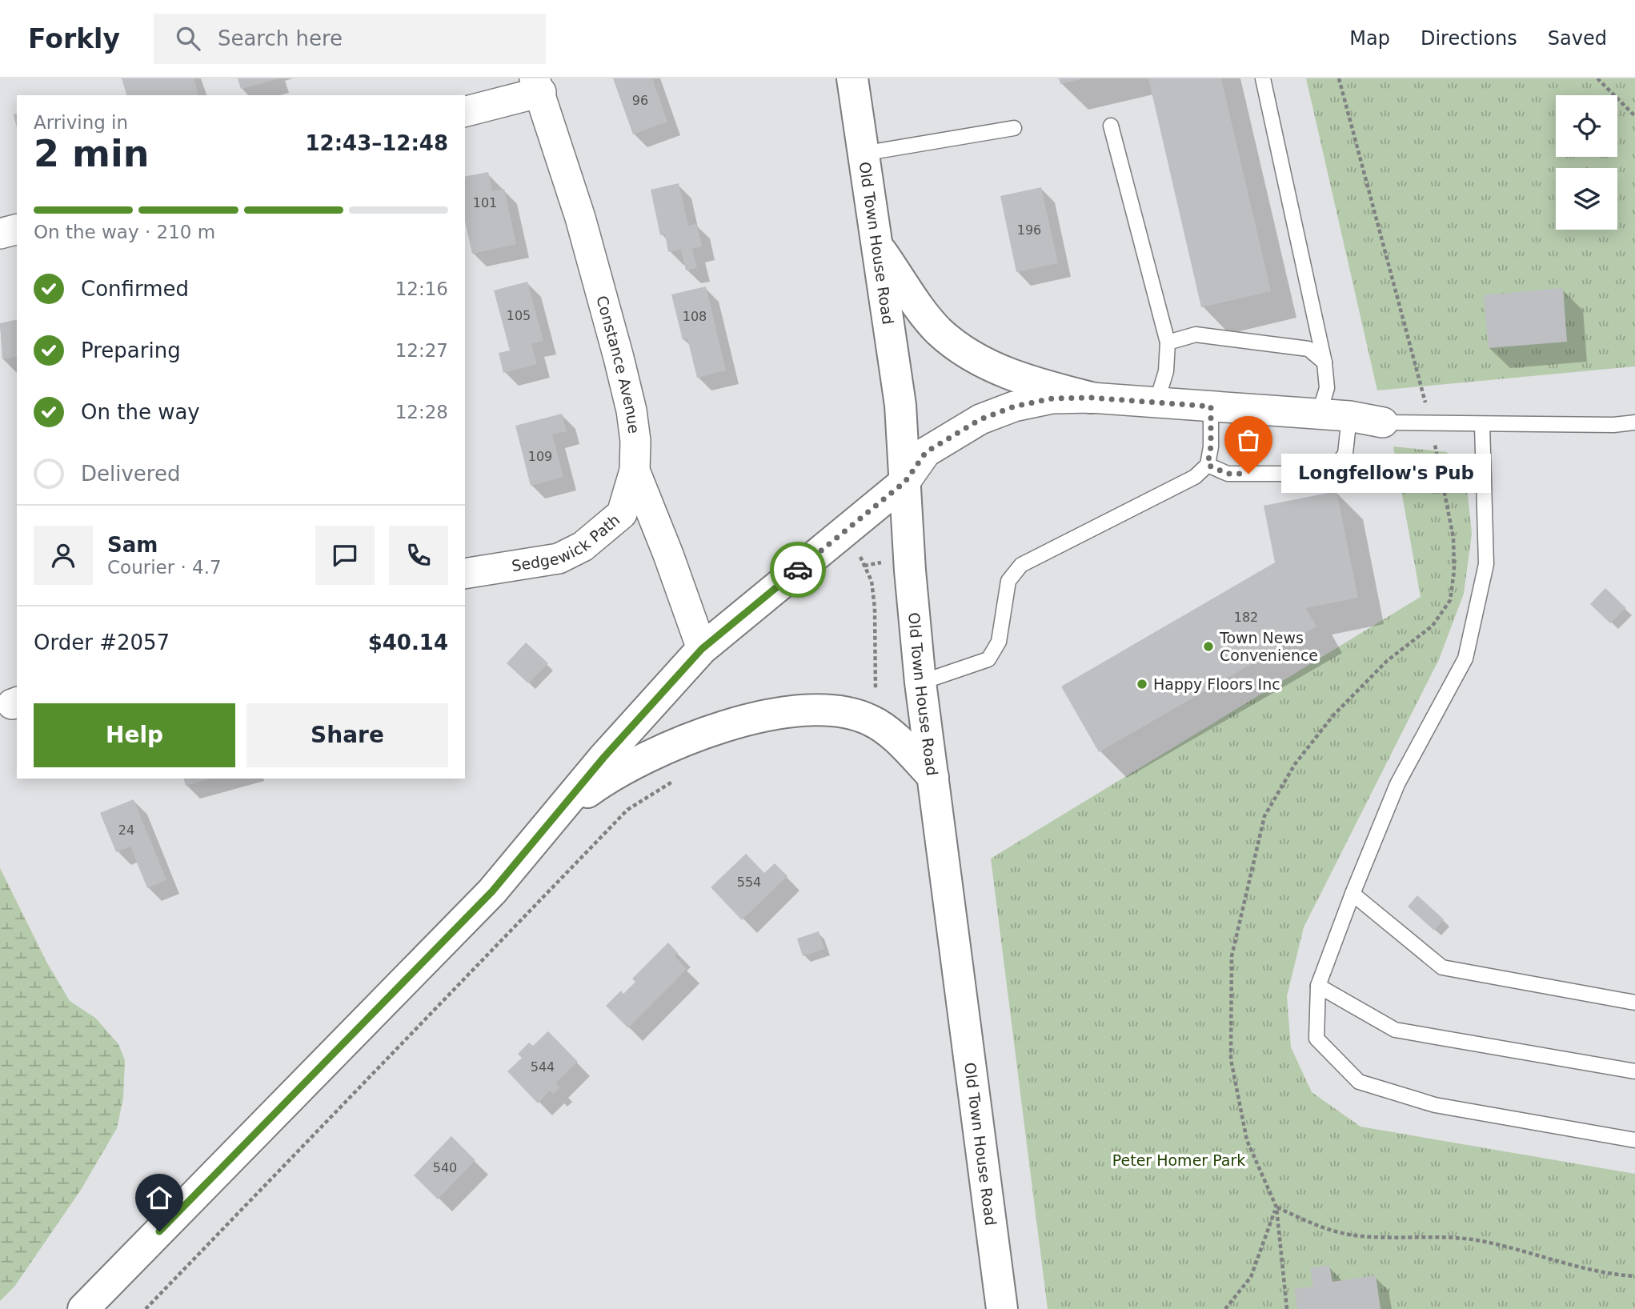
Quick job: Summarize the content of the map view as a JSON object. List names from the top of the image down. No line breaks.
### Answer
{"streets":{"main road":["Old Town House Road"],"street":["Constance Avenue","Sedgewick Path"]},"crossings":[["Constance Avenue","Sedgewick Path"]],"parks":["Peter Homer Park"],"places":["Longfellow's Pub","Town News Convenience","Happy Floors Inc"],"house_numbers":["96","101","196","105","108","109","182","24","554","544","540"],"page":{"header":"Forkly","search":"Search here","nav":["Map","Directions","Saved"],"heading":["2 min","Arriving in","12:43–12:48"],"panel":["Sam","Courier · 4.7","Order #2057","$40.14"],"bar":"On the way · 210 m","list":[["Confirmed","12:16"],["Preparing","12:27"],["On the way","12:28"],"Delivered"],"bubble":"Longfellow's Pub","buttons":["Help","Share"]}}
